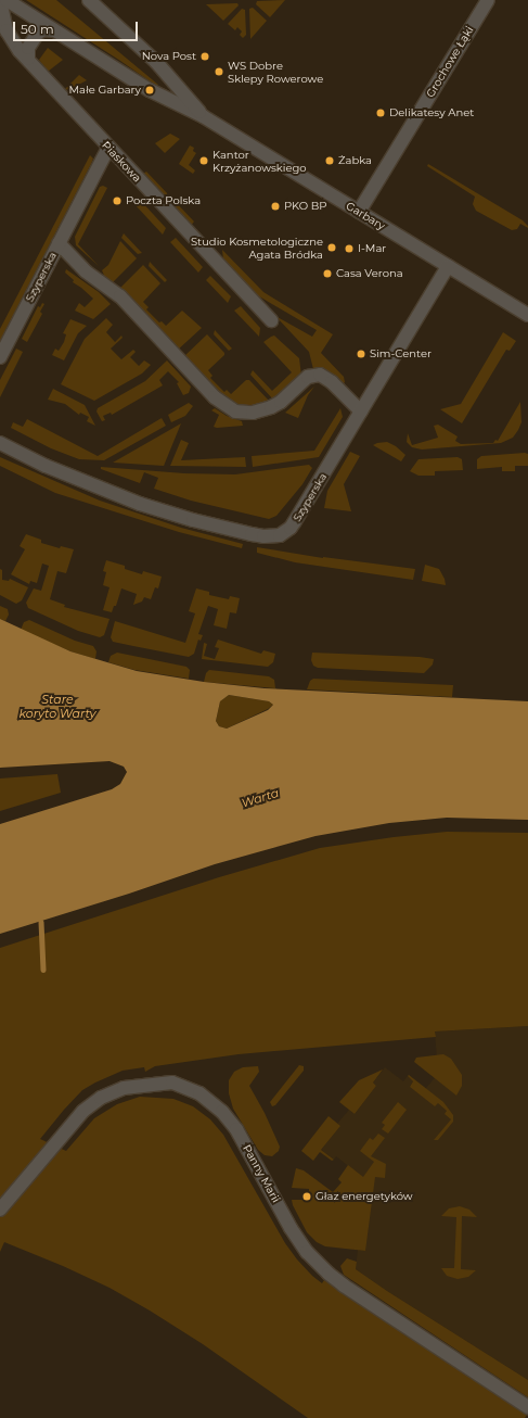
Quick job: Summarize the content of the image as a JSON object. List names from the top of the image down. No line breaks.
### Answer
{"streets":{"street":["Grochowe Łąki","Piaskowa","Garbary","Szyperska","Panny Marii"]},"crossings":[["Grochowe Łąki","Garbary"],["Piaskowa","Szyperska"],["Garbary","Szyperska"]],"water":["Stare koryto Warty","Warta"],"places":["Nova Post","WS Dobre Sklepy Rowerowe","Małe Garbary","Delikatesy Anet","Kantor Krzyżanowskiego","Żabka","Poczta Polska","PKO BP","Studio Kosmetologiczne Agata Bródka","I-Mar","Casa Verona","Sim-Center","Głaz energetyków"],"scale_bar":"50 m"}
